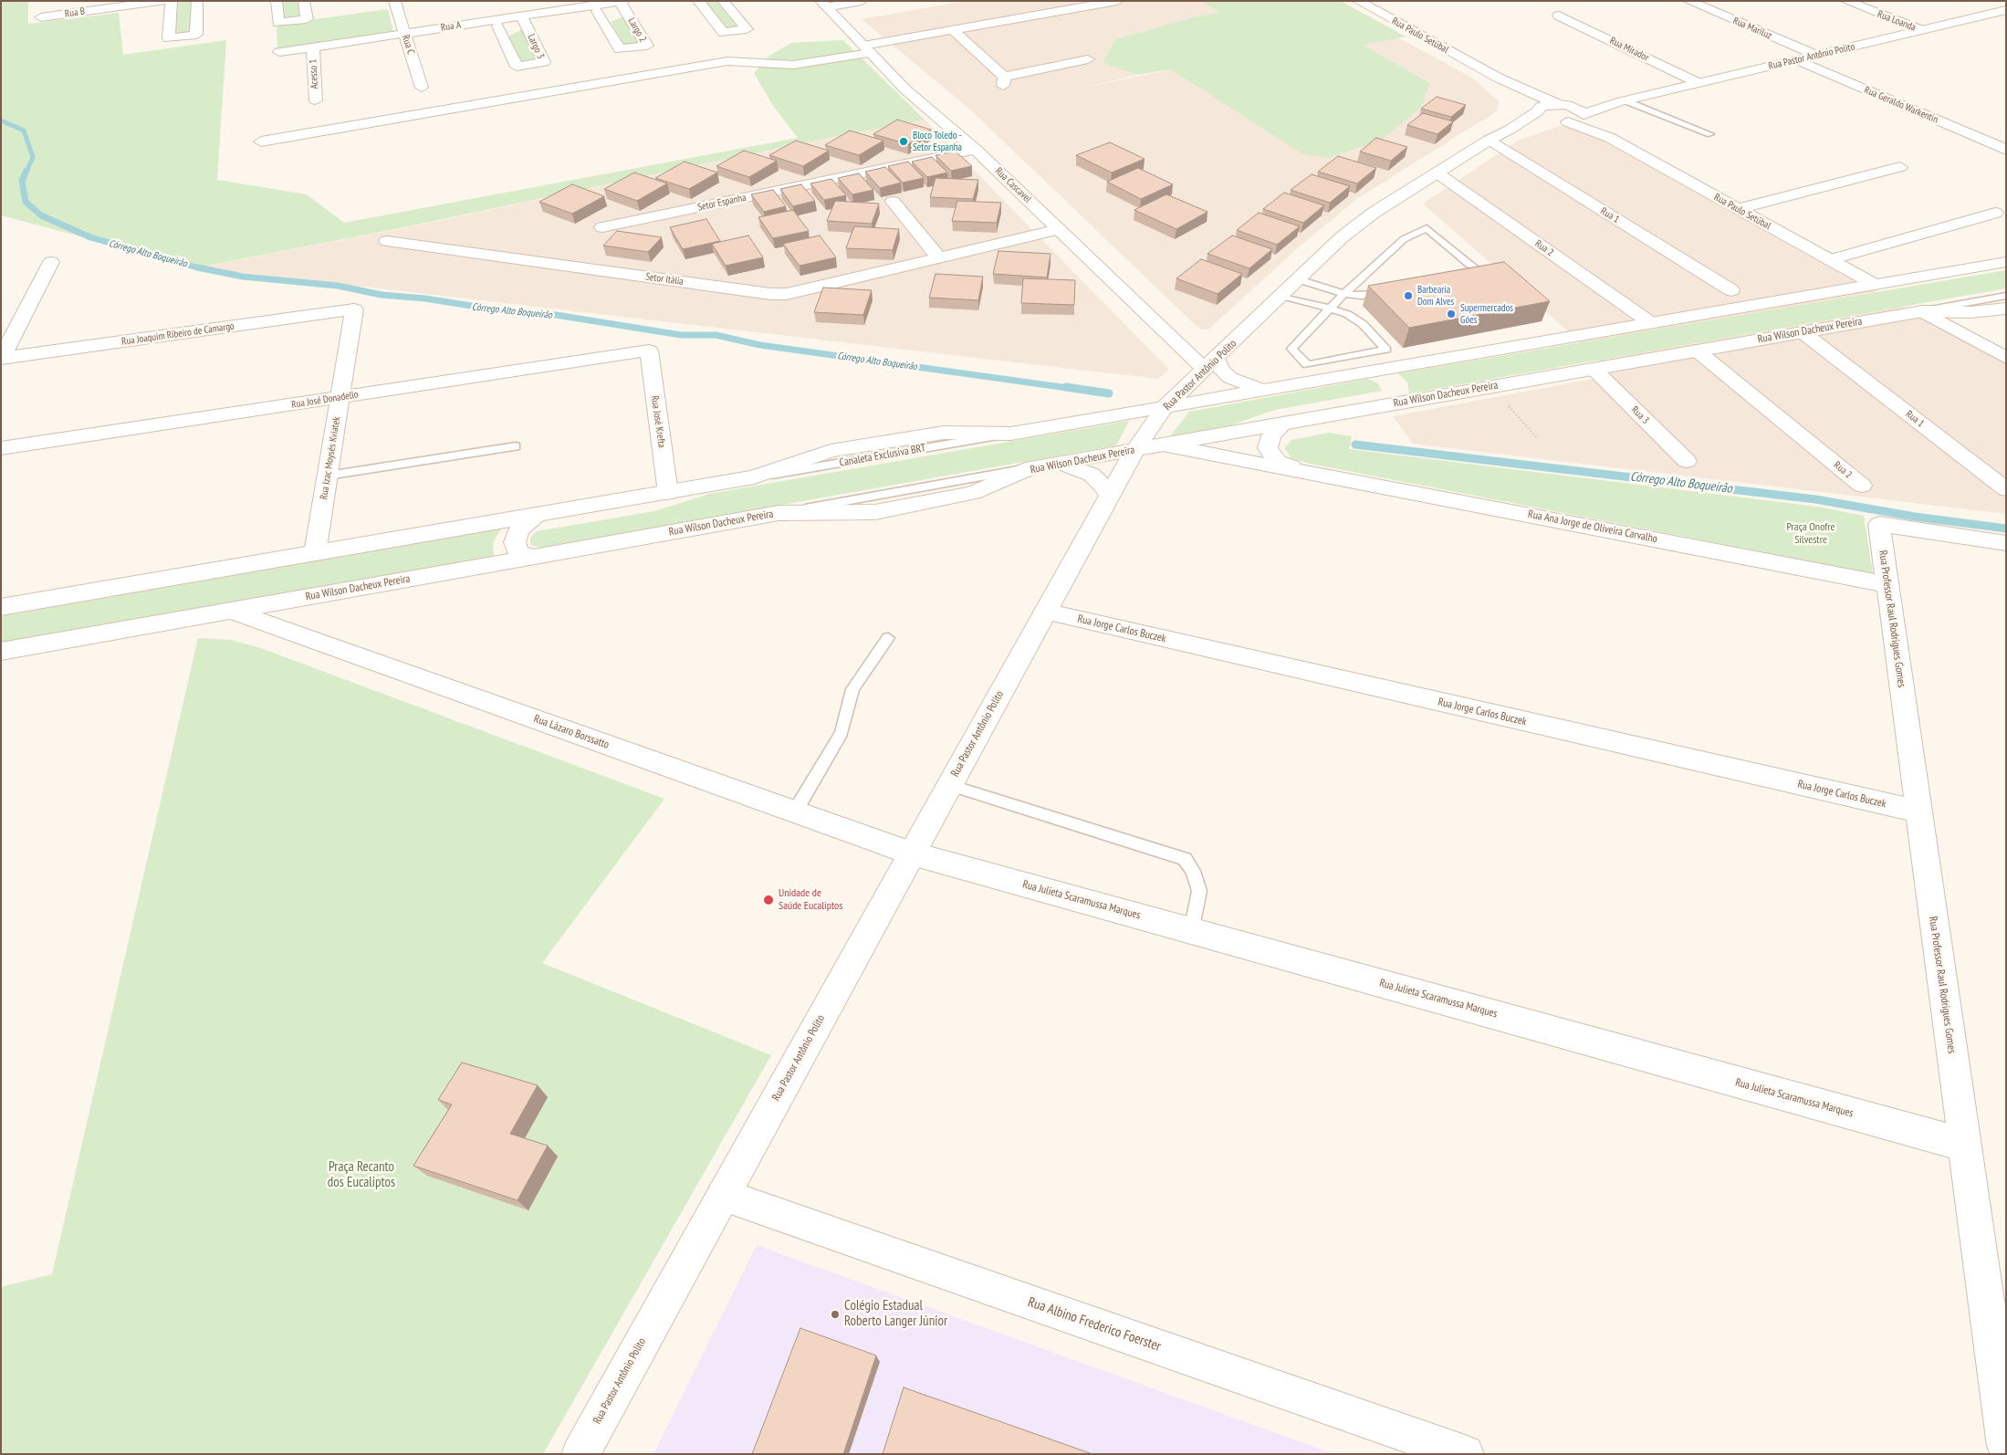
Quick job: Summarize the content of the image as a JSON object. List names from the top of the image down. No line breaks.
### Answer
{"streets":{"street":["Rua B","Rua Loanda","Rua A","Rua Mariluz","Largo 2","Rua Paulo Setúbal","Rua C","Largo 3","Rua Mirador","Rua Pastor Antônio Polito","Acesso 1","Rua Geraldo Warkentin","Rua Cascavel","Setor Espanha","Rua 1","Rua 2","Setor Itália","Rua Wilson Dacheux Pereira","Rua Joaquim Ribeiro de Camargo","Rua José Donadello","Rua 3","Rua José Krefta","Rua Izac Moysés Kviatek","Rua Ana Jorge de Oliveira Carvalho","Rua Professor Raul Rodrigues Gomes","Rua Jorge Carlos Buczek","Rua Lázaro Borssatto","Rua Julieta Scaramussa Marques","Rua Albino Frederico Foerster"]},"crossings":[["Rua Loanda","Rua Pastor Antônio Polito"],["Rua A","Largo 2"],["Rua A","Rua C"],["Rua A","Largo 3"],["Rua A","Acesso 1"],["Rua Mariluz","Rua Pastor Antônio Polito"],["Rua Paulo Setúbal","Rua Pastor Antônio Polito"],["Rua Mirador","Rua Pastor Antônio Polito"],["Rua Pastor Antônio Polito","Rua Geraldo Warkentin"],["Rua Pastor Antônio Polito","Rua Cascavel"],["Rua Pastor Antônio Polito","Rua 1"],["Rua Pastor Antônio Polito","Rua 2"],["Rua Pastor Antônio Polito","Rua Wilson Dacheux Pereira"],["Rua Pastor Antônio Polito","Rua Jorge Carlos Buczek"],["Rua Pastor Antônio Polito","Rua Lázaro Borssatto"],["Rua Pastor Antônio Polito","Rua Julieta Scaramussa Marques"],["Rua Pastor Antônio Polito","Rua Albino Frederico Foerster"],["Rua Cascavel","Setor Espanha"],["Rua Cascavel","Setor Itália"],["Rua 1","Rua Wilson Dacheux Pereira"],["Rua 2","Rua Wilson Dacheux Pereira"],["Rua Wilson Dacheux Pereira","Rua 3"],["Rua Wilson Dacheux Pereira","Rua Ana Jorge de Oliveira Carvalho"],["Rua Wilson Dacheux Pereira","Rua Lázaro Borssatto"],["Rua Joaquim Ribeiro de Camargo","Rua Izac Moysés Kviatek"],["Rua José Donadello","Rua José Krefta"],["Rua José Donadello","Rua Izac Moysés Kviatek"],["Rua Ana Jorge de Oliveira Carvalho","Rua Professor Raul Rodrigues Gomes"],["Rua Professor Raul Rodrigues Gomes","Rua Jorge Carlos Buczek"],["Rua Professor Raul Rodrigues Gomes","Rua Julieta Scaramussa Marques"],["Rua Lázaro Borssatto","Rua Julieta Scaramussa Marques"]],"water":["Córrego Alto Boqueirão"],"parks":["Praça Onofre Silvestre","Praça Recanto dos Eucaliptos"],"places":["Bloco Toledo - Setor Espanha","Barbearia Dom Alves","Supermercados Góes","Unidade de Saúde Eucaliptos","Colégio Estadual Roberto Langer Júnior"]}
